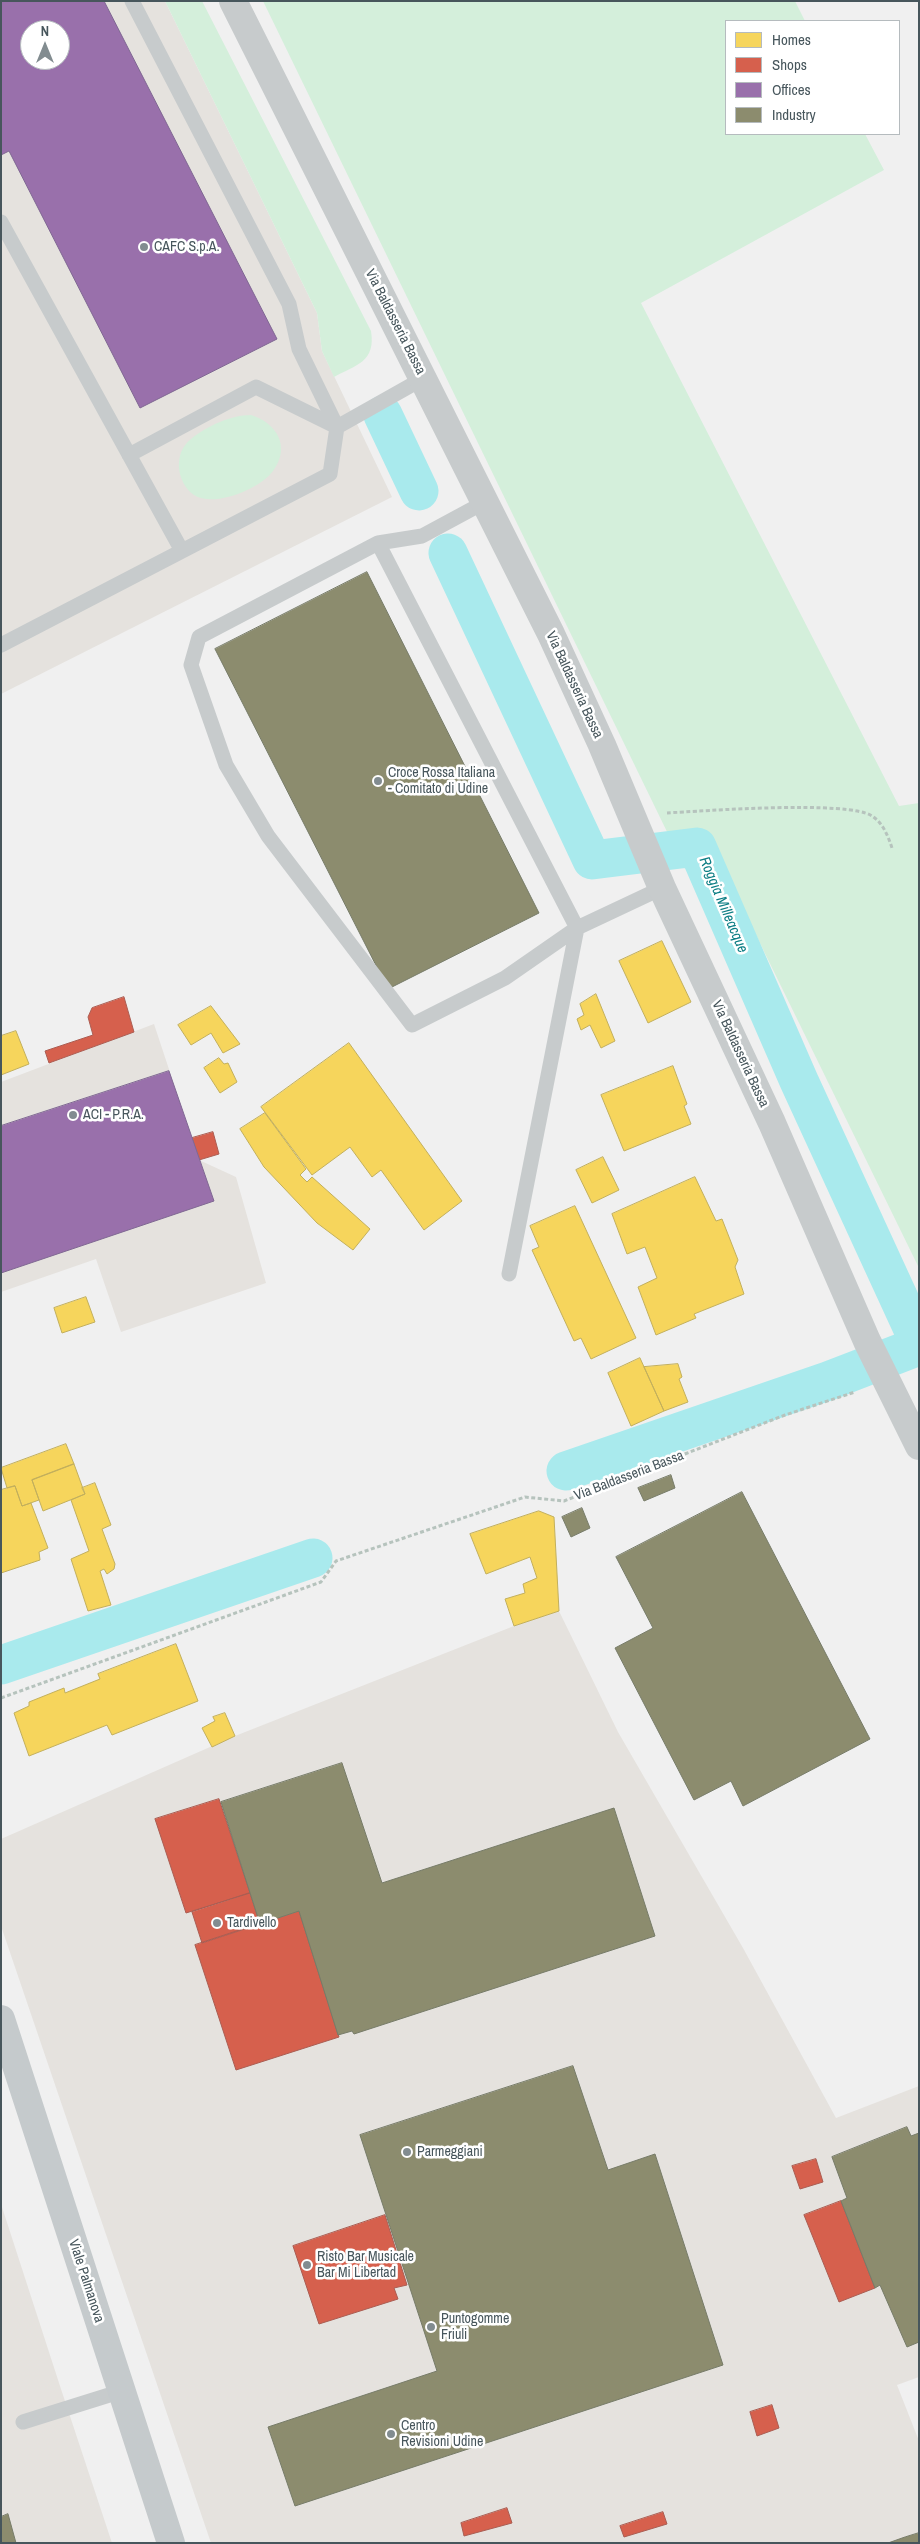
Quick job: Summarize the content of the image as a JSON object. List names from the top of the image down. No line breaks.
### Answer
{"streets":{"main road":["Viale Palmanova"],"street":["Via Baldasseria Bassa"]},"water":["Roggia Milleacque"],"places":["CAFC S.p.A.","Croce Rossa Italiana - Comitato di Udine","ACI - P.R.A.","Tardivello","Parmeggiani","Risto Bar Musicale Bar Mi Libertad","Puntogomme Friuli","Centro Revisioni Udine"],"legend":["Homes","Shops","Offices","Industry"],"north":"top"}
